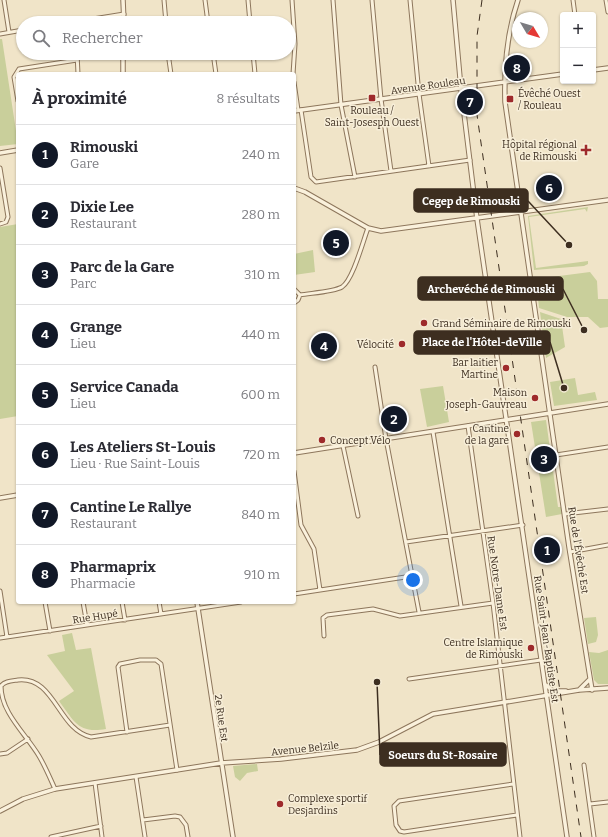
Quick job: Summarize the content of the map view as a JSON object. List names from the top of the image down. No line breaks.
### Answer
{"streets":{"street":["Avenue Rouleau","Rue de l'Évêché Est","Rue Notre-Dame Est","Rue Hupé","Rue Saint-Jean-Baptiste Est","2e Rue Est","Avenue Belzile"]},"crossings":[["Avenue Rouleau","Rue de l'Évêché Est"],["Avenue Rouleau","Rue Saint-Jean-Baptiste Est"],["Rue de l'Évêché Est","Avenue Belzile"],["Rue Notre-Dame Est","Avenue Belzile"],["Rue Hupé","2e Rue Est"],["Rue Saint-Jean-Baptiste Est","Avenue Belzile"],["2e Rue Est","Avenue Belzile"]],"places":{"transit":["Rouleau / Saint-Josesph Ouest","Évêché Ouest / Rouleau"],"health":["Hôpital régional de Rimouski"],"other":["Cegep de Rimouski","Grand Séminaire de Rimouski","Archevéché de Rimouski","Vélocité","Bar laitier Martine","Place de l'Hôtel-deVille","Maison Joseph-Gauvreau","Cantine de la gare","Concept Vélo","Centre Islamique de Rimouski","Soeurs du St-Rosaire","Complexe sportif Desjardins"]},"north":"bottom right","page":{"map_buttons":["+","−"],"search":"Rechercher","pins":["8","7","6","5","4","2","3","1"],"heading":["À proximité","8 résultats"],"list":[{"mark":"1","name":"Rimouski","note":"Gare","value":"240 m"},{"mark":"2","name":"Dixie Lee","note":"Restaurant","value":"280 m"},{"mark":"3","name":"Parc de la Gare","note":"Parc","value":"310 m"},{"mark":"4","name":"Grange","note":"Lieu","value":"440 m"},{"mark":"5","name":"Service Canada","note":"Lieu","value":"600 m"},{"mark":"6","name":"Les Ateliers St-Louis","note":"Lieu · Rue Saint-Louis","value":"720 m"},{"mark":"7","name":"Cantine Le Rallye","note":"Restaurant","value":"840 m"},{"mark":"8","name":"Pharmaprix","note":"Pharmacie","value":"910 m"}]}}
